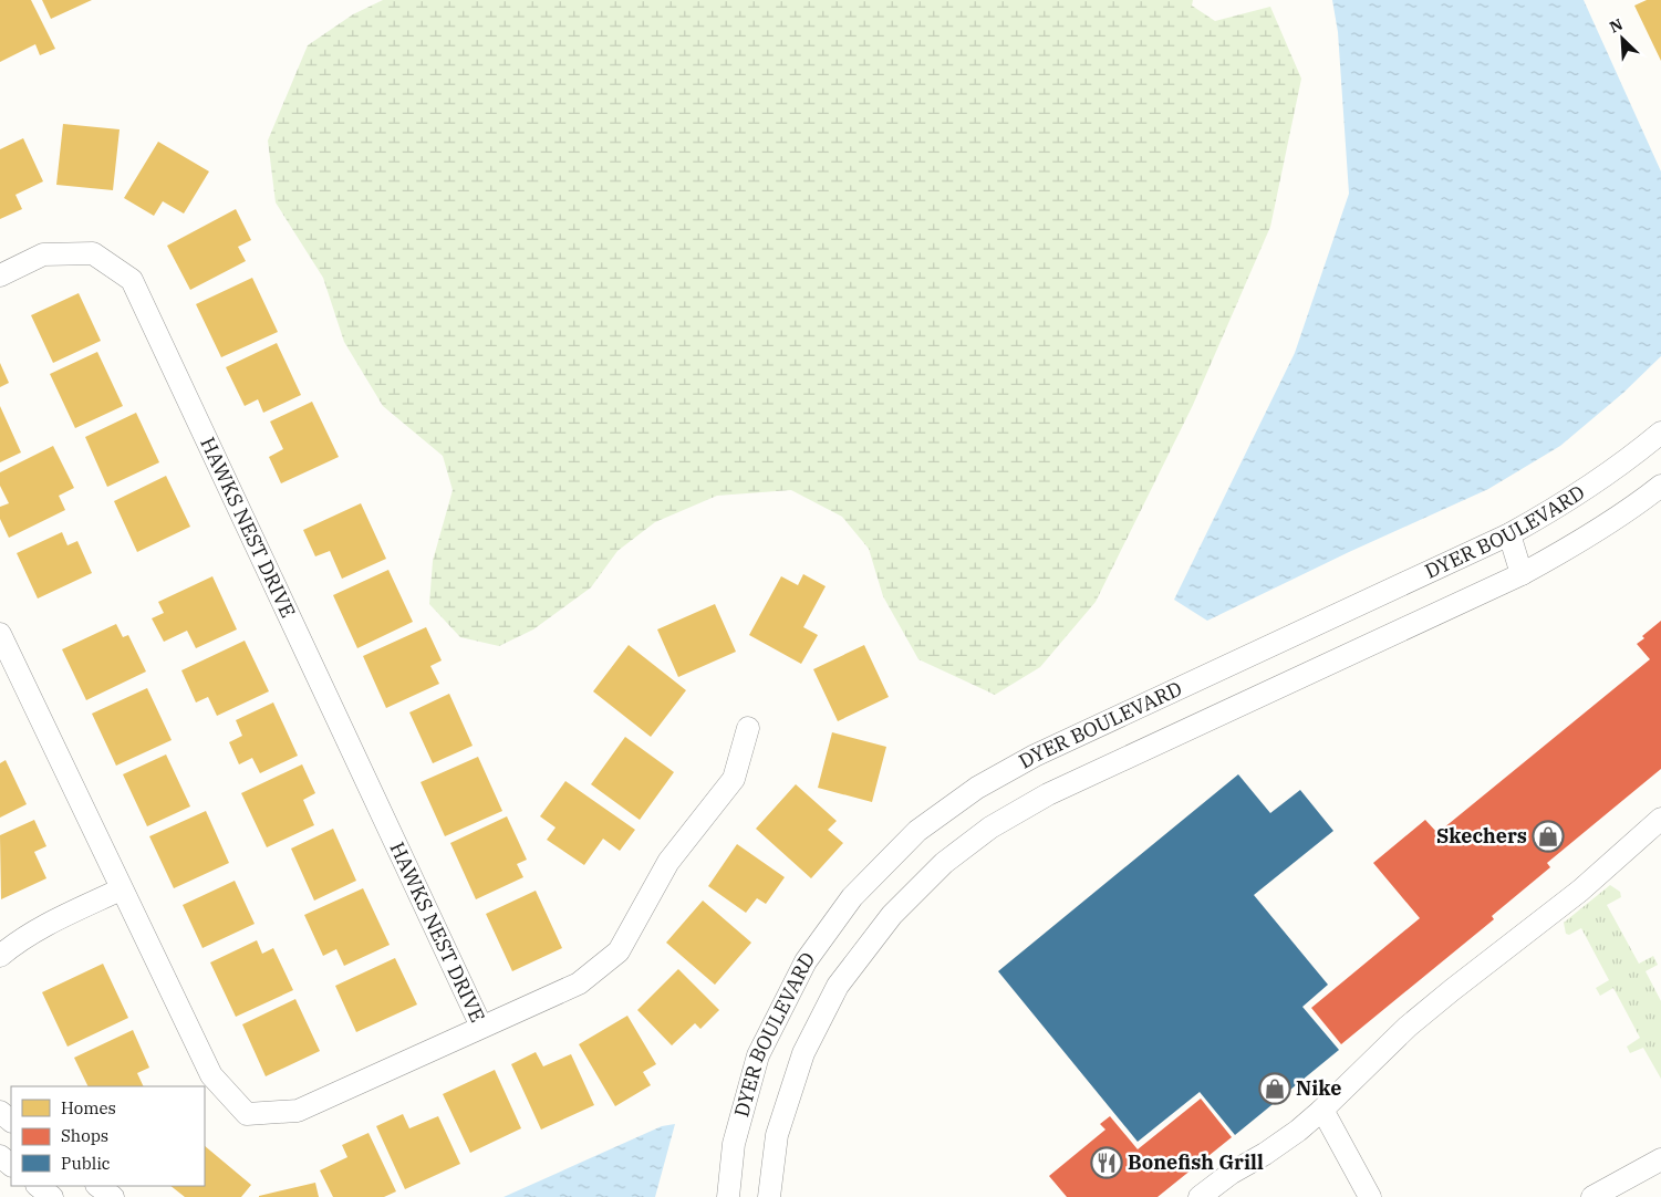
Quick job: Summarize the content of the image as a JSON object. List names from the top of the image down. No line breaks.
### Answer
{"streets":{"street":["HAWKS NEST DRIVE","DYER BOULEVARD"]},"places":{"shop":["Skechers","Nike"],"restaurant":["Bonefish Grill"]},"legend":["Homes","Shops","Public"],"north":"top left"}
